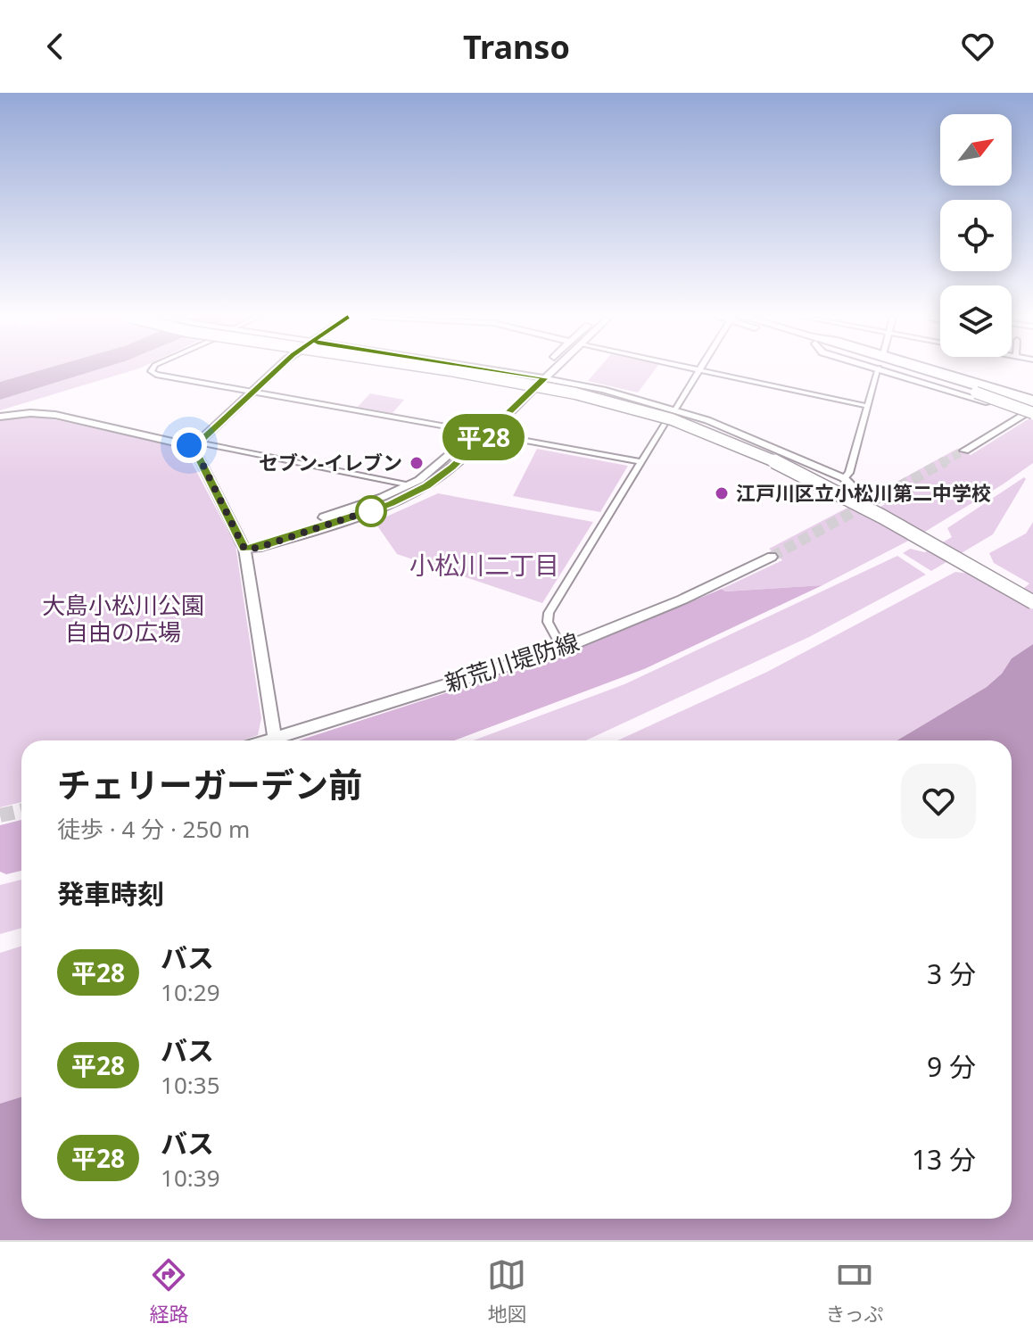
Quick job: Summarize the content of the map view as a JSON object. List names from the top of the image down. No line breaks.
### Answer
{"streets":{"street":["新荒川堤防線"]},"districts":["小松川二丁目"],"parks":["大島小松川公園 自由の広場"],"places":["セブン-イレブン","江戸川区立小松川第二中学校"],"lines":["bus line 平28"],"north":"top right","page":{"header":"Transo","on_map":"平28","heading":[["チェリーガーデン前","徒歩 · 4 分 · 250 m"],"発車時刻"],"list":[{"mark":"平28","name":"バス","note":"10:29","value":"3 分"},{"mark":"平28","name":"バス","note":"10:35","value":"9 分"},{"mark":"平28","name":"バス","note":"10:39","value":"13 分"}],"tabs":["経路","地図","きっぷ"]}}
